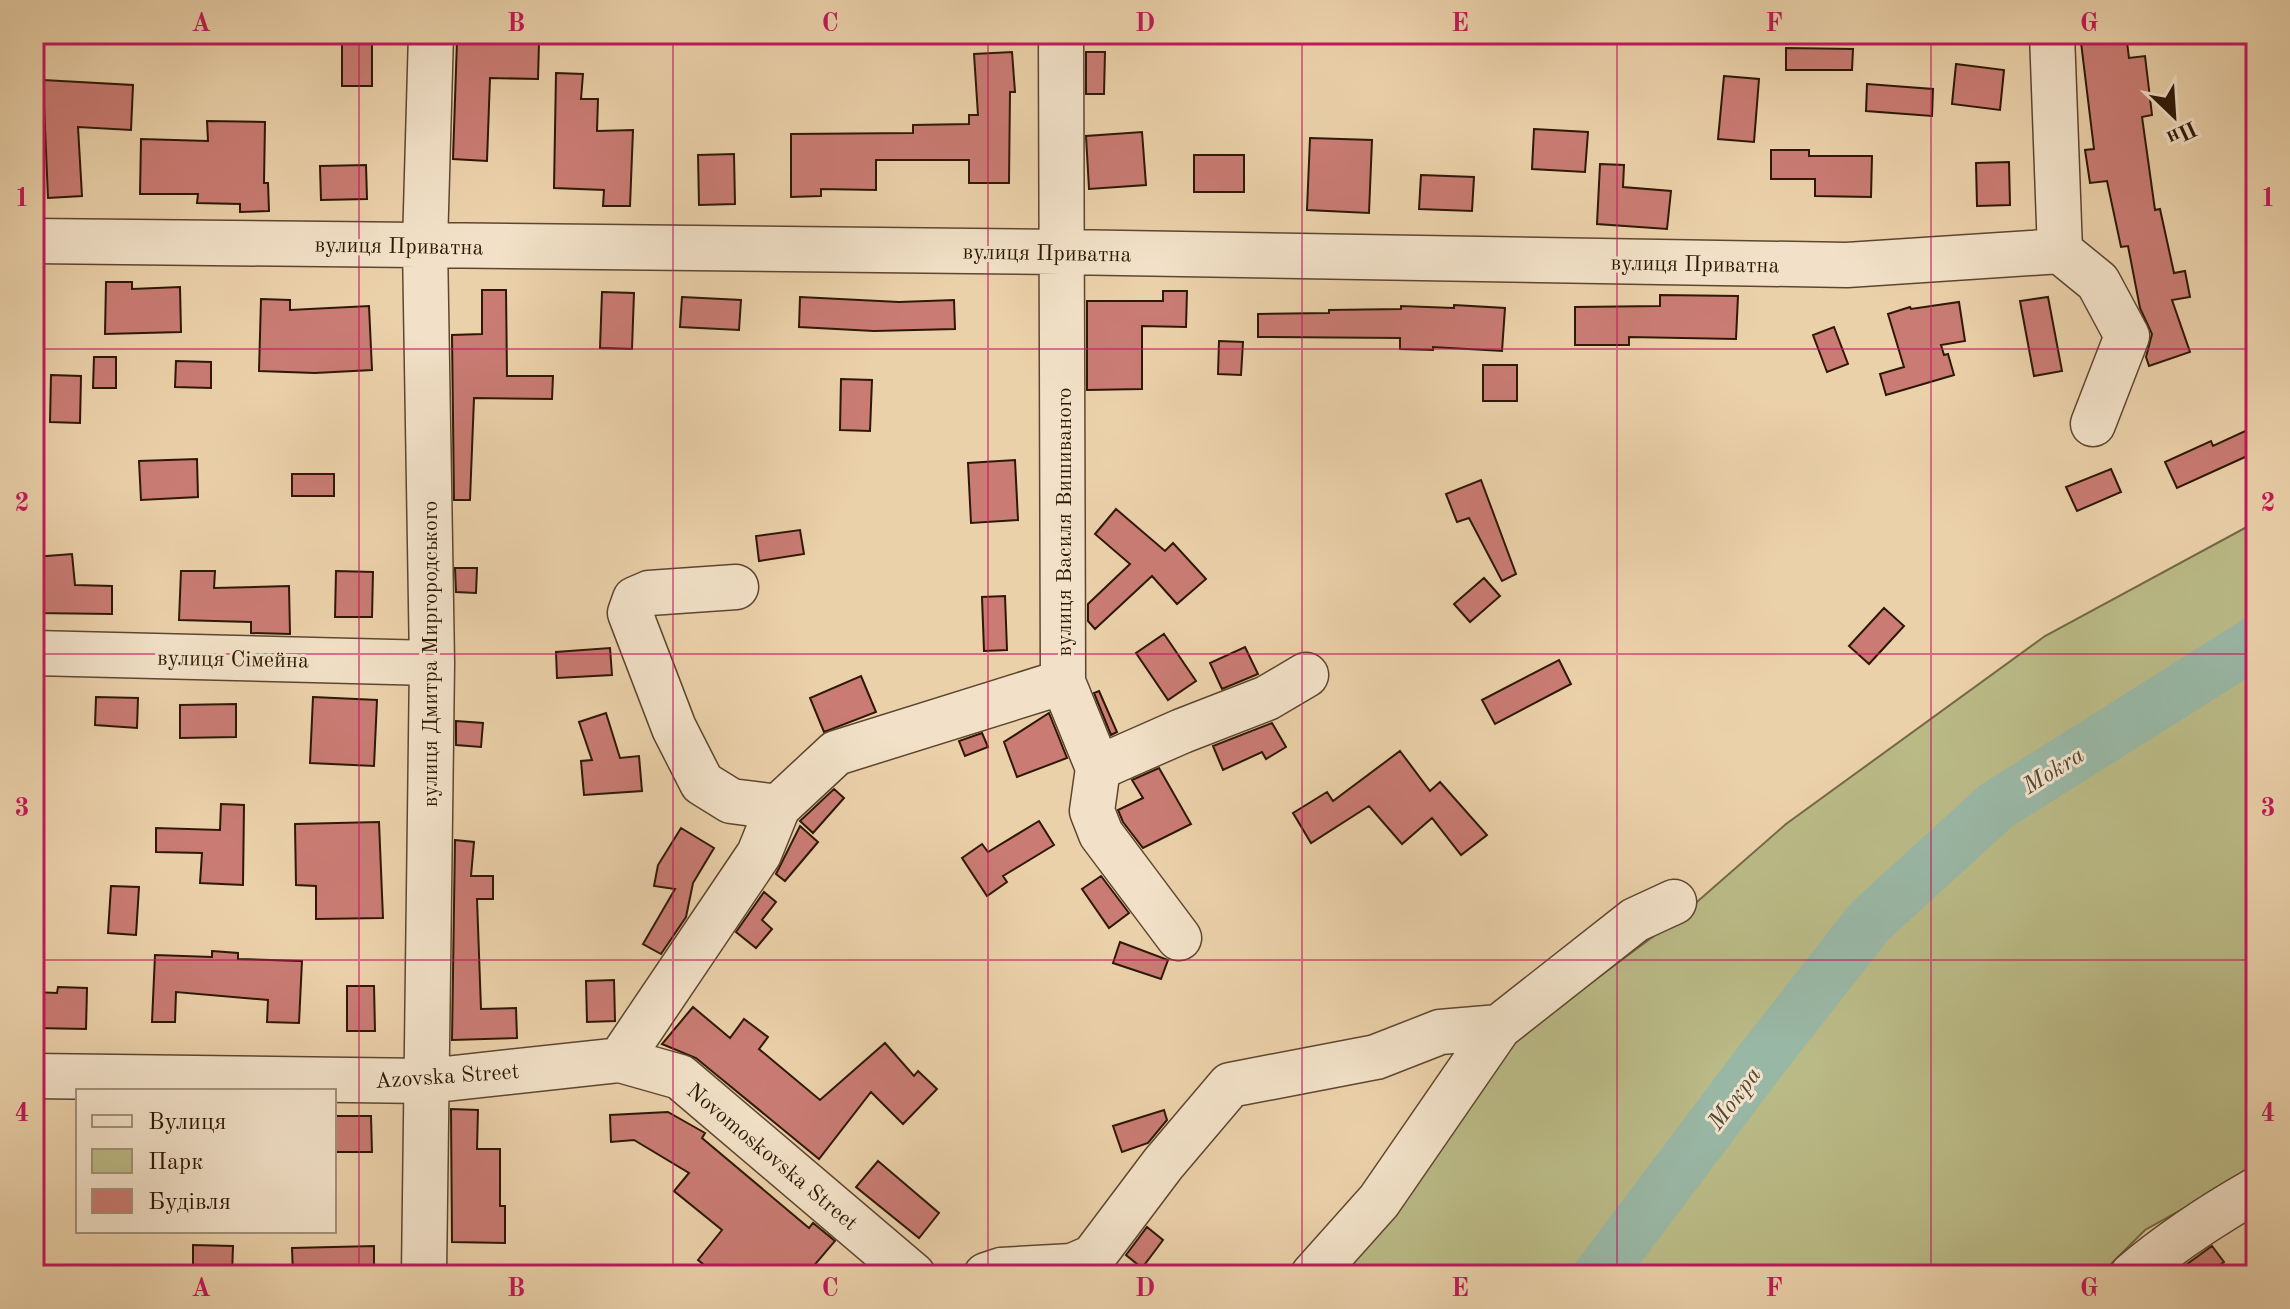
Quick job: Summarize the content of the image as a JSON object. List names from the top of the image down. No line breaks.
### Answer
{"streets":{"street":["вулиця Приватна","вулиця Василя Вишиваного","вулиця Дмитра Миргородського","вулиця Сімейна","Azovska Street","Novomoskovska Street"]},"crossings":[["вулиця Приватна","вулиця Василя Вишиваного"],["вулиця Приватна","вулиця Дмитра Миргородського"],["вулиця Василя Вишиваного","Azovska Street"],["вулиця Василя Вишиваного","Novomoskovska Street"],["вулиця Дмитра Миргородського","вулиця Сімейна"],["вулиця Дмитра Миргородського","Azovska Street"],["Azovska Street","Novomoskovska Street"]],"water":["Mokra","Мокра"],"legend":["Вулиця","Парк","Будівля"],"north":"bottom right","grid":{"columns":["A","B","C","D","E","F","G"],"rows":["1","2","3","4"]}}
